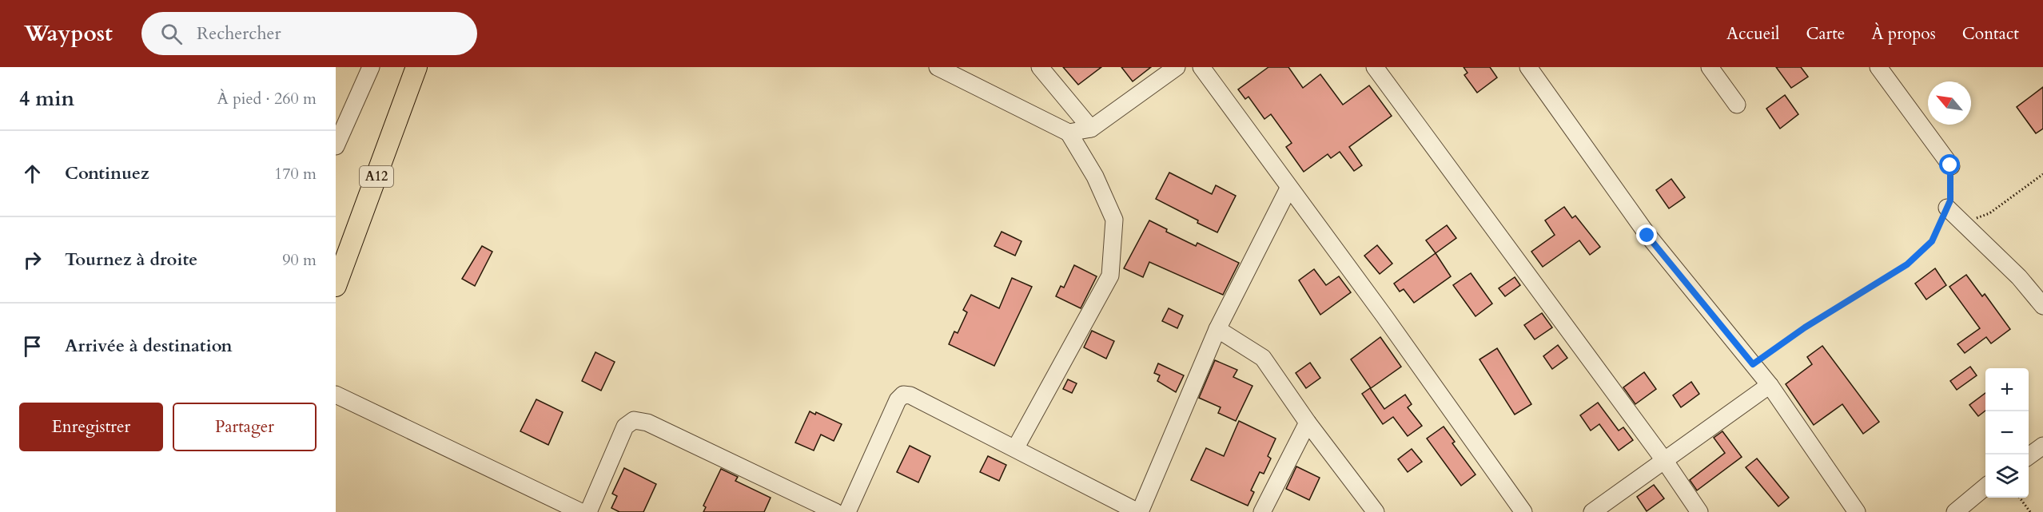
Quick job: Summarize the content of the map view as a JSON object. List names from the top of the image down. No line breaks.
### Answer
{"streets":{"main road":["A12"]},"north":"top left","page":{"header":"Waypost","search":"Rechercher","nav":["Accueil","Carte","À propos","Contact"],"heading":["4 min","À pied · 260 m"],"list":[["Continuez","170 m"],["Tournez à droite","90 m"],"Arrivée à destination"],"map_buttons":["+","−"],"buttons":["Enregistrer","Partager"]}}
